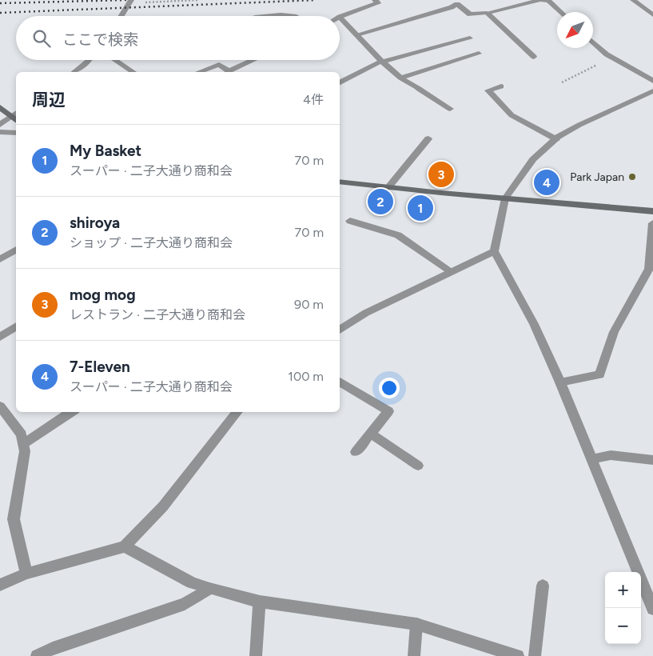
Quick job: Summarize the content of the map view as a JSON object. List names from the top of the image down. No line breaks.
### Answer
{"places":["Park Japan"],"north":"bottom left","page":{"search":"ここで検索","heading":["周辺","4件"],"list":[{"mark":"1","name":"My Basket","note":"スーパー · 二子大通り商和会","value":"70 m"},{"mark":"2","name":"shiroya","note":"ショップ · 二子大通り商和会","value":"70 m"},{"mark":"3","name":"mog mog","note":"レストラン · 二子大通り商和会","value":"90 m"},{"mark":"4","name":"7-Eleven","note":"スーパー · 二子大通り商和会","value":"100 m"}],"pins":["3","4","2","1"],"map_buttons":["+","−"]}}
